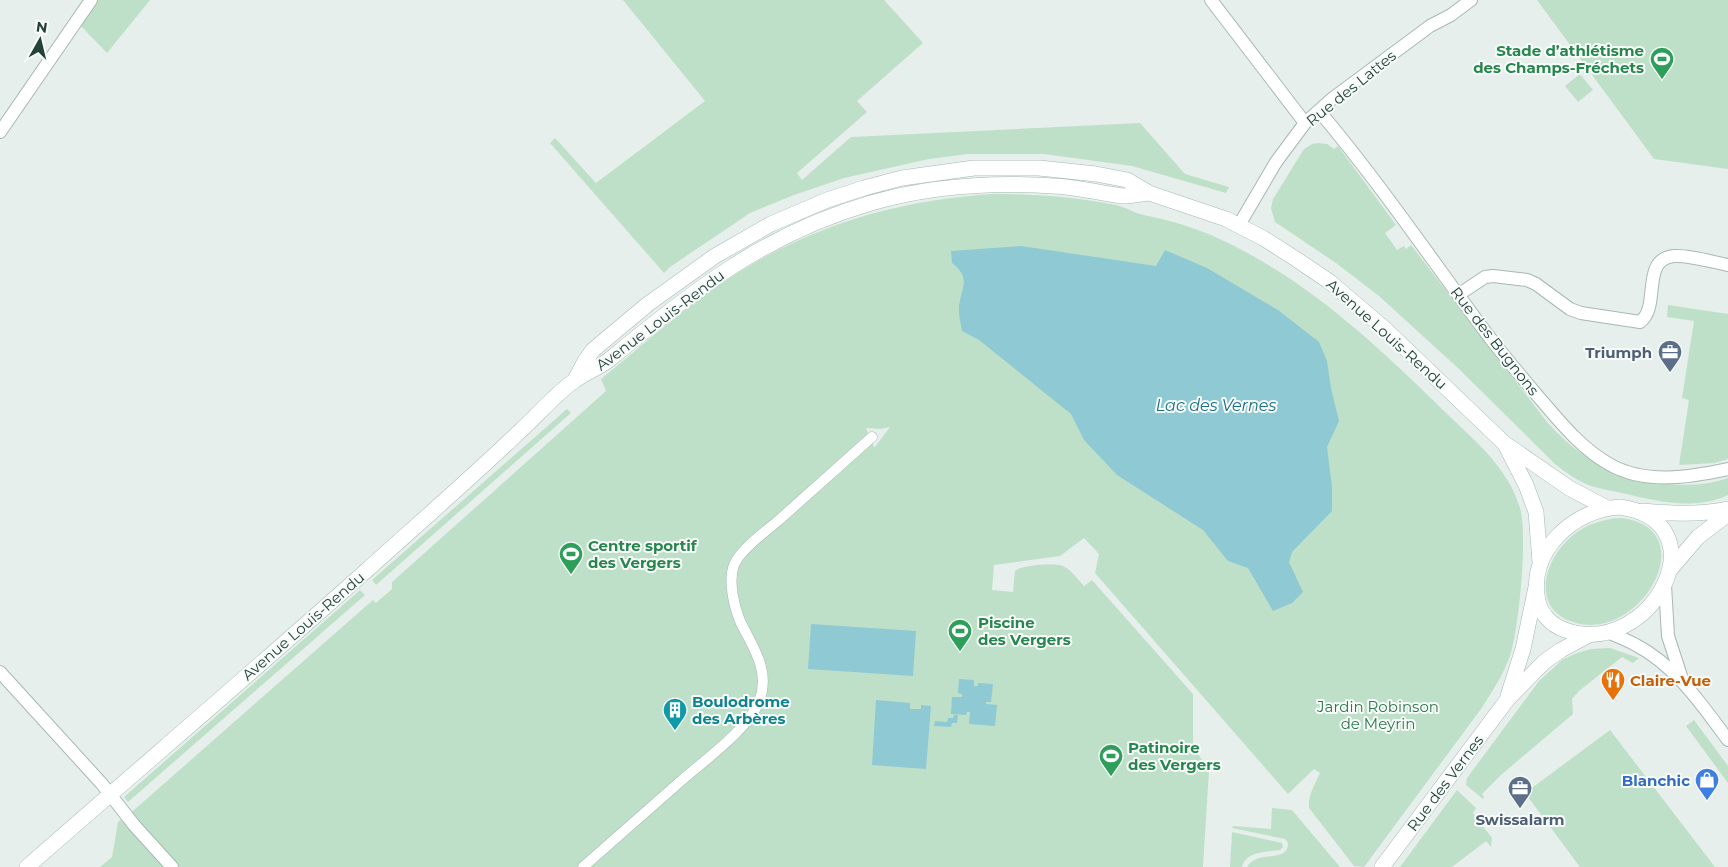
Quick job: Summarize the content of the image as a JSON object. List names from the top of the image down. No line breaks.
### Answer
{"streets":{"main road":["Avenue Louis-Rendu","Rue des Vernes"],"street":["Rue des Lattes","Rue des Bugnons"]},"crossings":[["Rue des Lattes","Avenue Louis-Rendu"],["Rue des Lattes","Rue des Bugnons"],["Avenue Louis-Rendu","Rue des Vernes"]],"water":["Lac des Vernes"],"parks":["Jardin Robinson de Meyrin"],"places":{"sports":["Stade d’athlétisme des Champs-Fréchets","Centre sportif des Vergers","Piscine des Vergers","Patinoire des Vergers"],"office":["Triumph","Swissalarm"],"restaurant":["Claire-Vue"],"building":["Boulodrome des Arbères"],"shop":["Blanchic"]},"north":"top"}
